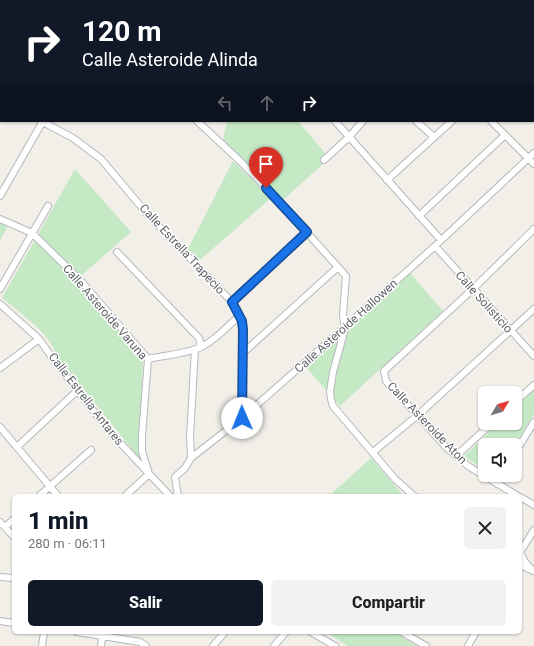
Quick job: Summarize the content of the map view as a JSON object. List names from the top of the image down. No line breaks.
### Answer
{"streets":{"street":["Calle Estrella Trapecio","Calle Solisticio","Calle Asteroide Varuna","Calle Asteroide Hallowen","Calle Estrella Antares","Calle Asteroide Aton"]},"crossings":[["Calle Estrella Trapecio","Calle Asteroide Hallowen"],["Calle Solisticio","Calle Asteroide Hallowen"],["Calle Solisticio","Calle Asteroide Aton"],["Calle Asteroide Varuna","Calle Estrella Antares"]],"north":"top right","page":{"turn":["120 m","Calle Asteroide Alinda"],"heading":["1 min","280 m · 06:11"],"buttons":["Salir","Compartir"]}}
